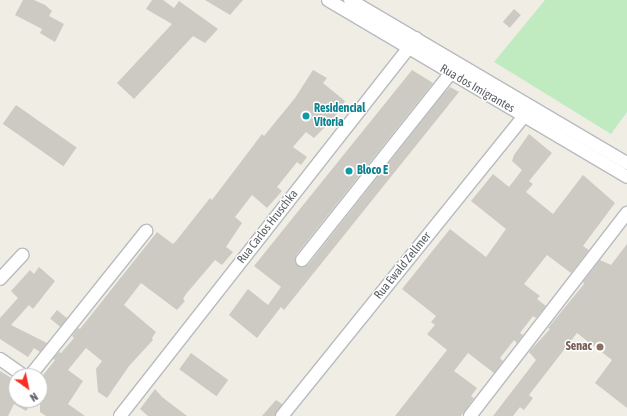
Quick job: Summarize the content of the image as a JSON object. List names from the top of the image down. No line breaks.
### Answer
{"streets":{"street":["Rua dos Imigrantes","Rua Carlos Hruschka","Rua Ewald Zellmer"]},"crossings":[["Rua dos Imigrantes","Rua Carlos Hruschka"],["Rua dos Imigrantes","Rua Ewald Zellmer"]],"places":["Residencial Vitoria","Bloco E","Senac"],"north":"bottom right"}
